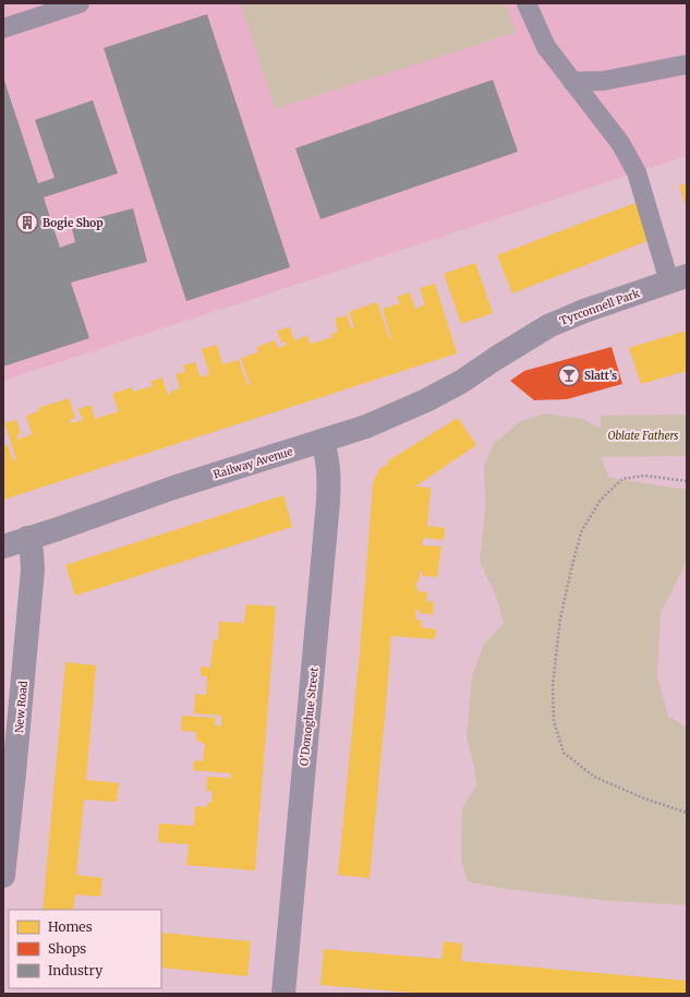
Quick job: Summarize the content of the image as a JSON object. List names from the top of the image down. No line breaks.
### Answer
{"streets":{"street":["Tyrconnell Park","Railway Avenue","New Road","O'Donoghue Street"]},"crossings":[["Tyrconnell Park","Railway Avenue"],["Railway Avenue","New Road"],["Railway Avenue","O'Donoghue Street"]],"parks":["Oblate Fathers"],"places":{"building":["Bogie Shop"],"bar":["Slatt’s"]},"legend":["Homes","Shops","Industry"]}
